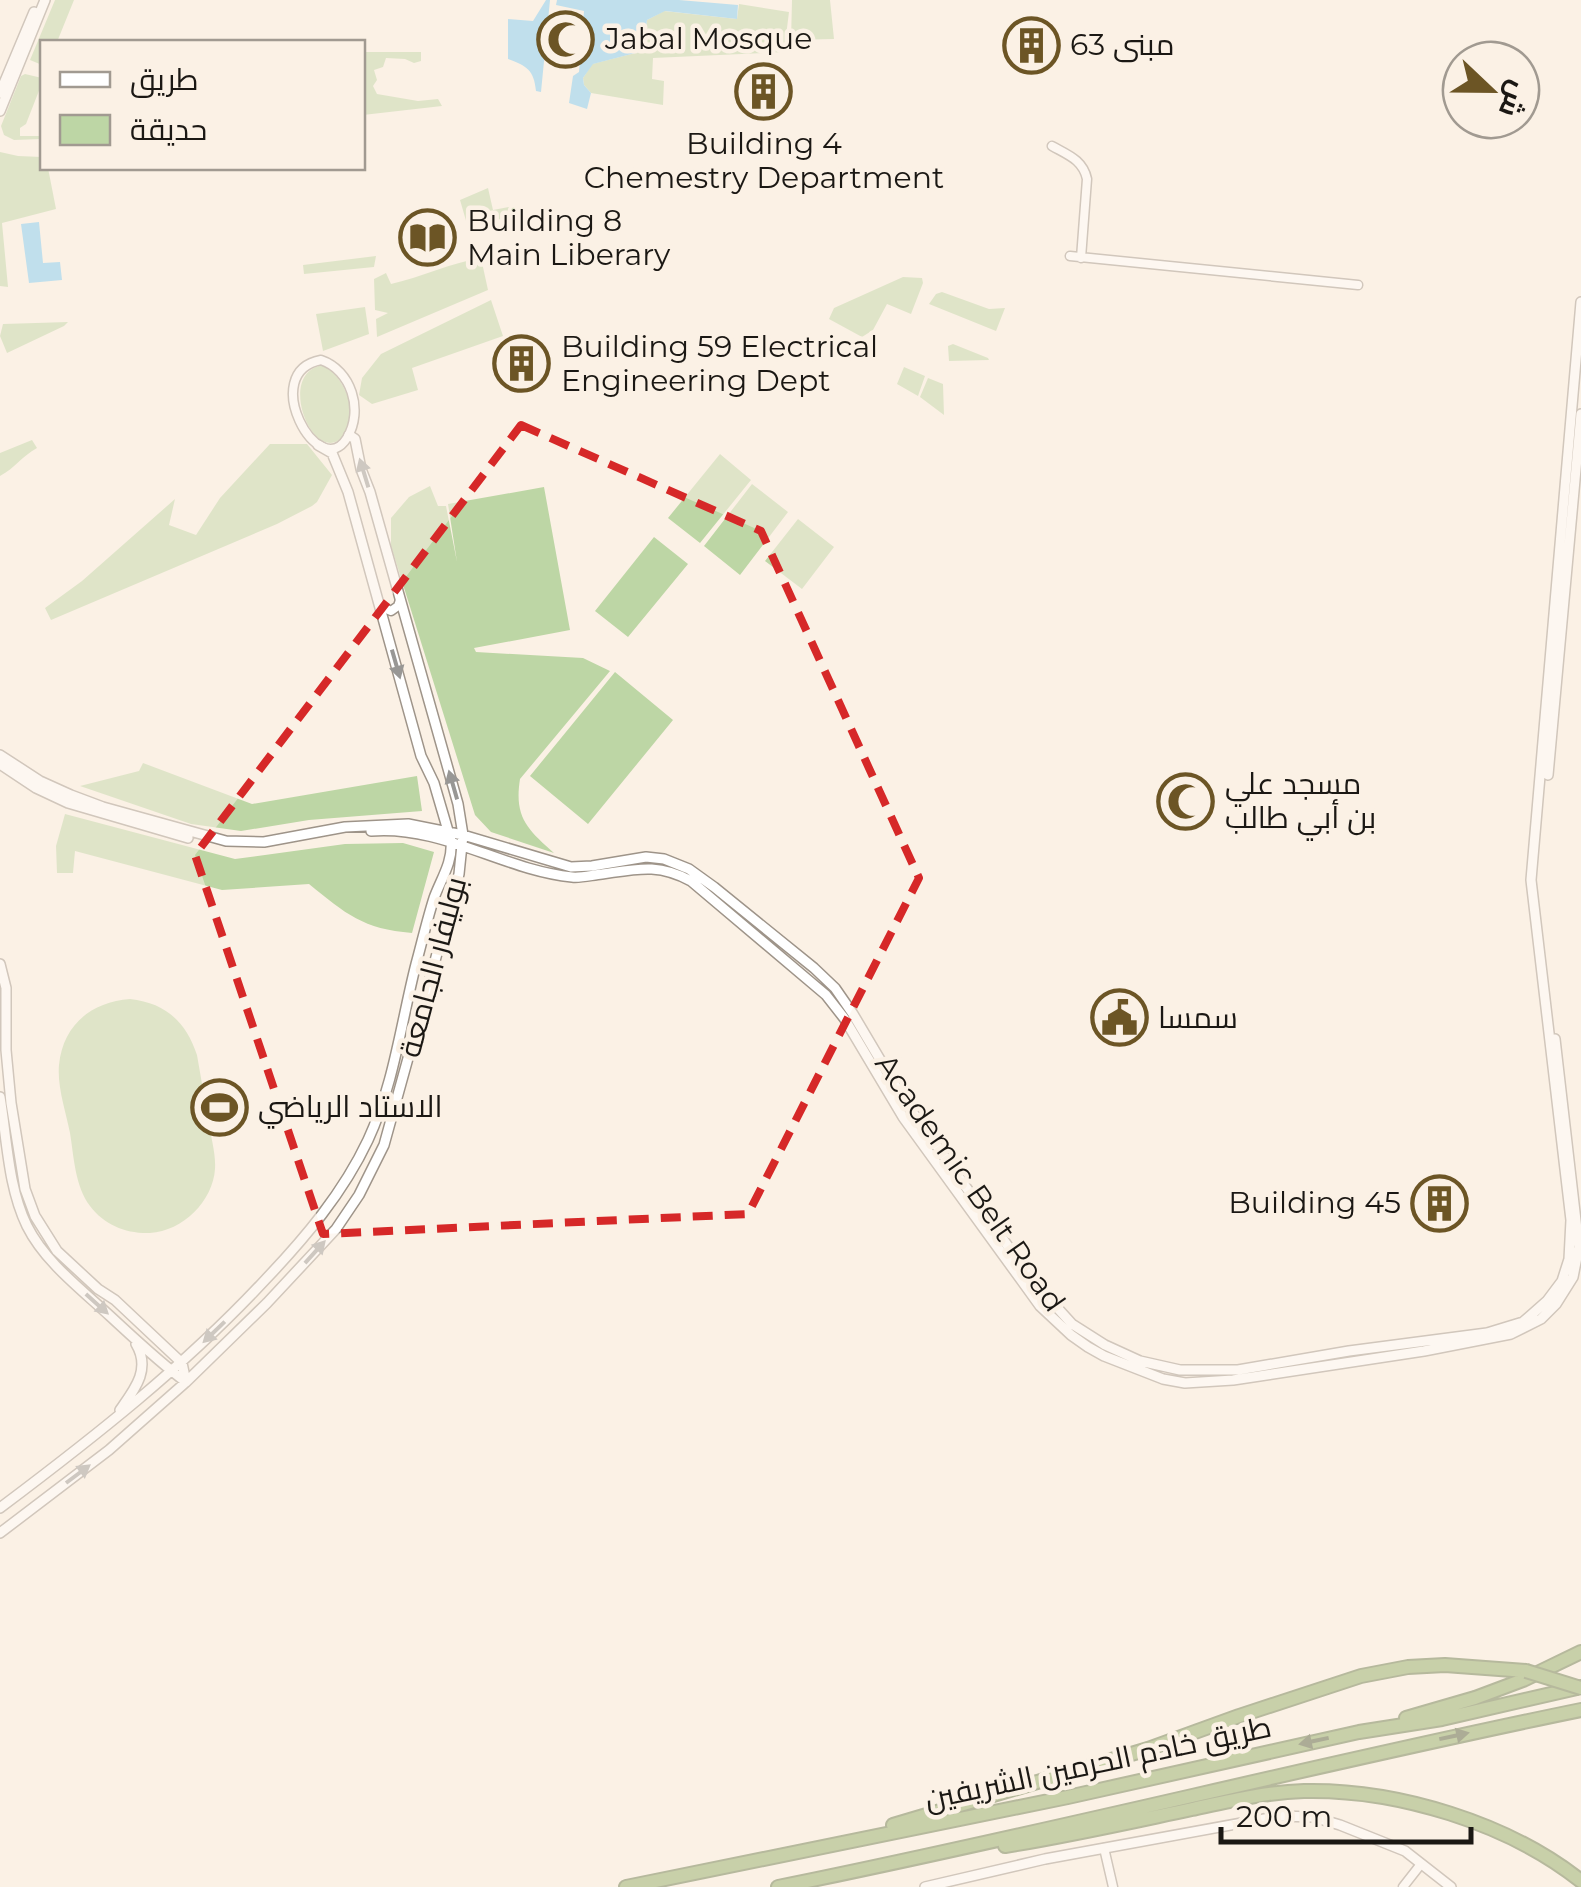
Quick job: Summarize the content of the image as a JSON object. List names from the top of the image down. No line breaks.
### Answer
{"streets":{"highway":["طريق خادم الحرمين الشريفين"],"street":["بوليفار الجامعة","Academic Belt Road"]},"crossings":[["بوليفار الجامعة","Academic Belt Road"]],"places":{"mosque":["Jabal Mosque","مسجد علي بن أبي طالب"],"building":["مبنى 63","Building 4 Chemestry Department","Building 59 Electrical Engineering Dept","Building 45"],"library":["Building 8 Main Liberary"],"public building":["سمسا"],"sports":["الاستاد الرياضي"]},"legend":["طريق","حديقة"],"scale_bar":"200 m","north":"right"}
